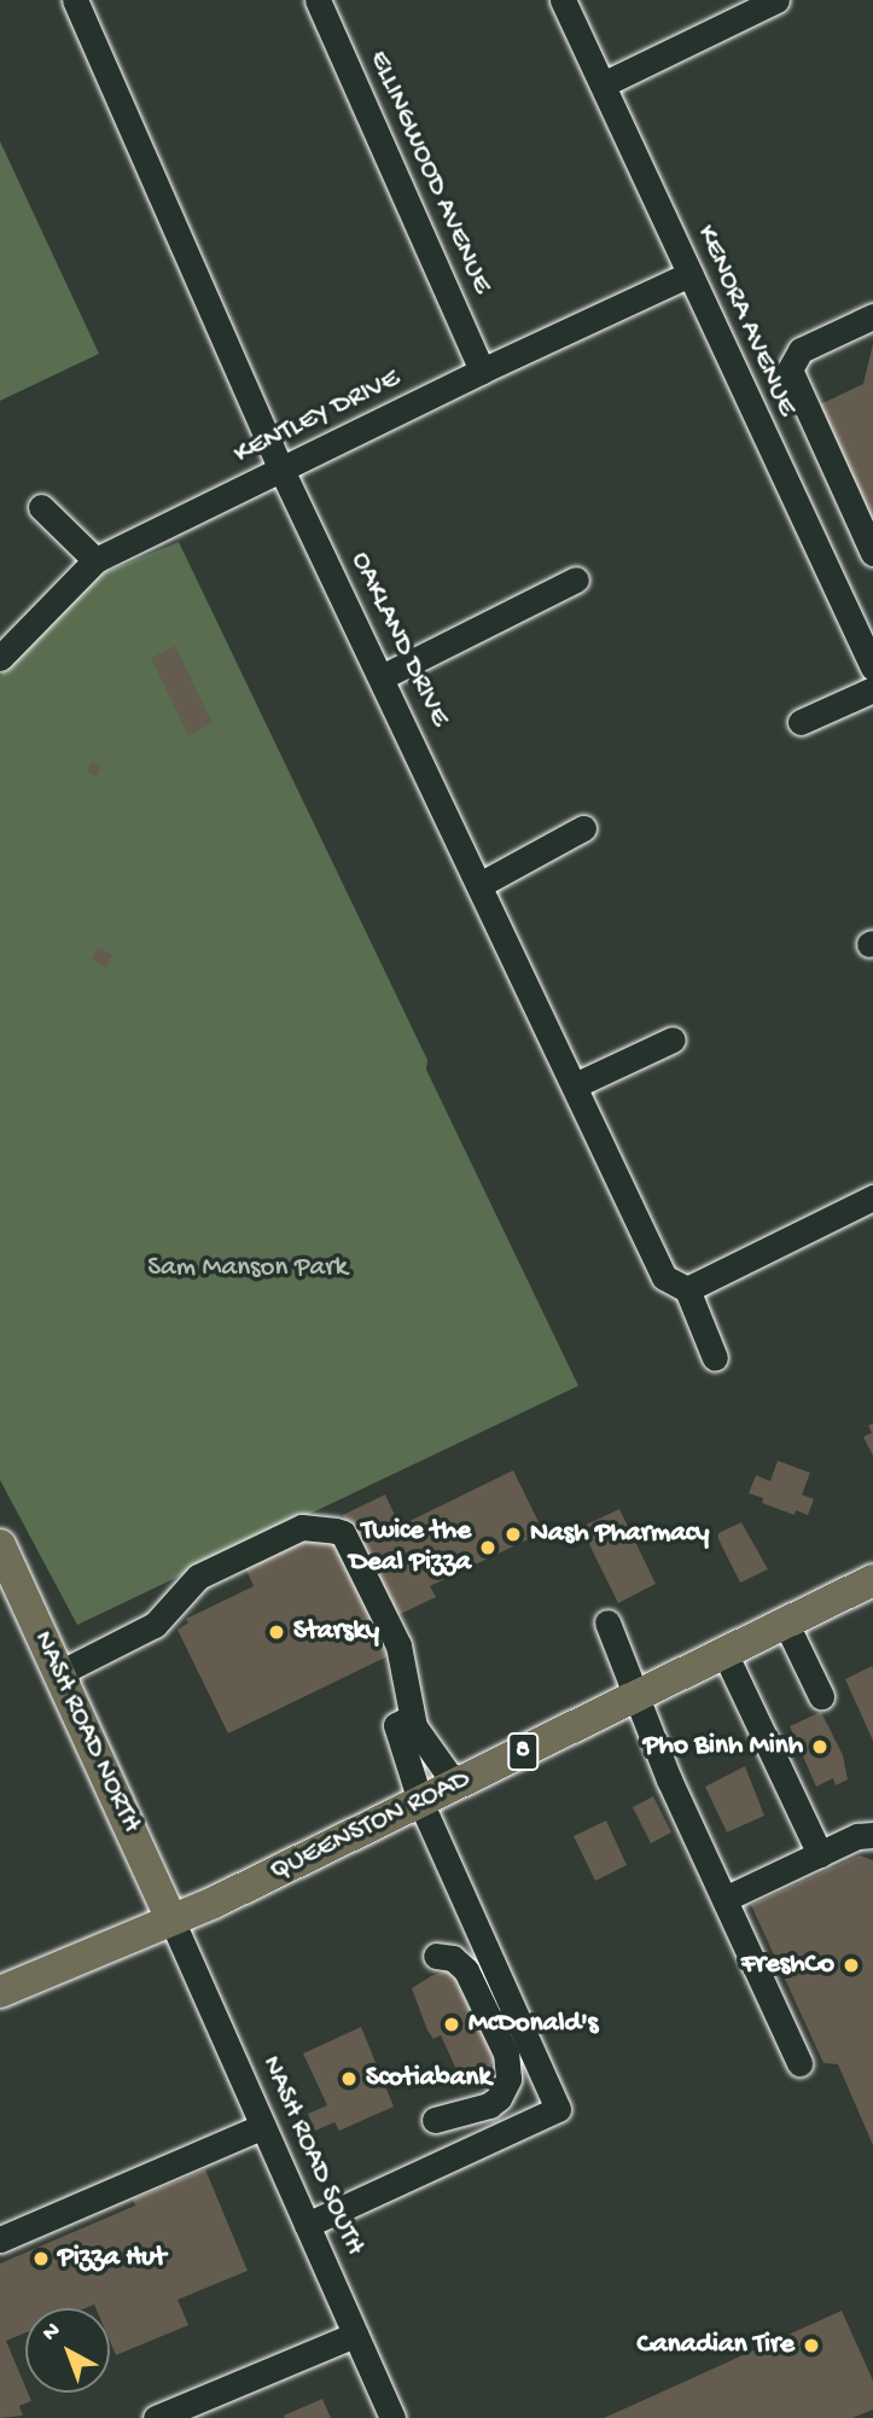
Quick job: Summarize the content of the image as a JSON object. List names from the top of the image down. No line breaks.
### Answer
{"streets":{"main road":["NASH ROAD NORTH","8","QUEENSTON ROAD"],"street":["ELLINGWOOD AVENUE","KENORA AVENUE","KENTLEY DRIVE","OAKLAND DRIVE","NASH ROAD SOUTH"]},"crossings":[["ELLINGWOOD AVENUE","KENTLEY DRIVE"],["KENORA AVENUE","KENTLEY DRIVE"],["KENTLEY DRIVE","OAKLAND DRIVE"],["NASH ROAD NORTH","QUEENSTON ROAD"],["NASH ROAD NORTH","NASH ROAD SOUTH"],["QUEENSTON ROAD","NASH ROAD SOUTH"]],"parks":["Sam Manson Park"],"places":["Nash Pharmacy","Twice the Deal Pizza","Starsky","Pho Binh Minh","FreshCo","McDonald's","Scotiabank","Pizza Hut","Canadian Tire"],"north":"top left"}
